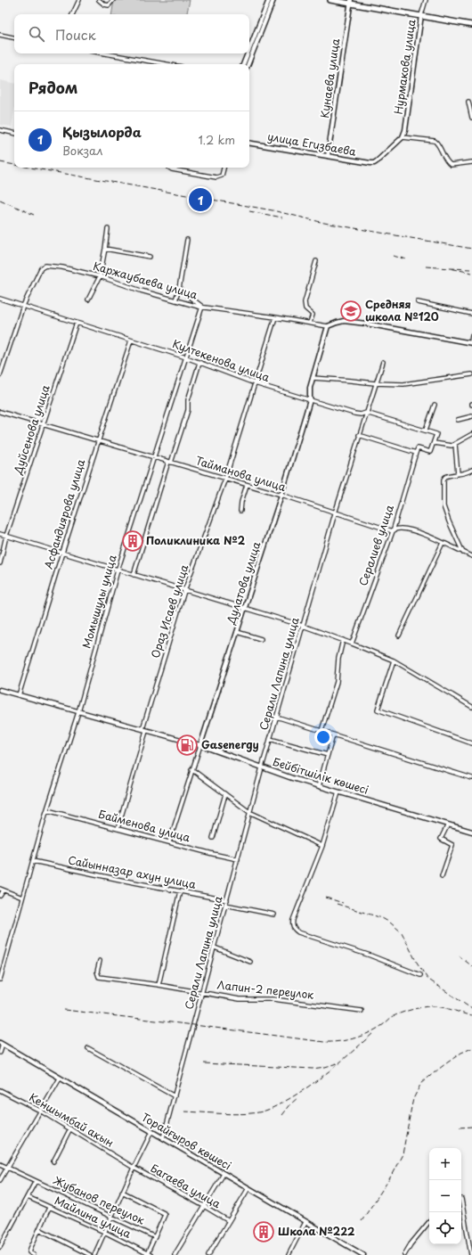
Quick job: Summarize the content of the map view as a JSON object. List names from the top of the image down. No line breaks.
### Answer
{"streets":{"street":["Нурмакова улица","Кунаева улица","улица Егизбаева","Каржаубаева улица","Култекенова улица","Дуйсенова улица","Тайманова улица","Асфандиярова улица","Сералиев улица","Дулатова улица","Момышулы улица","Ораз Исаев улица","Серали Лапина улица","Бейбітшілік көшесі","Байменова улица","Сайынназар ахун улица","Лапин-2 переулок","Кеншымбай акын","Торайғыров көшесі","Багаева улица","Жубанов переулок","Майлина улица"]},"crossings":[["Нурмакова улица","улица Егизбаева"],["Кунаева улица","улица Егизбаева"],["Каржаубаева улица","Култекенова улица"],["Каржаубаева улица","Дулатова улица"],["Каржаубаева улица","Момышулы улица"],["Каржаубаева улица","Ораз Исаев улица"],["Култекенова улица","Дуйсенова улица"],["Култекенова улица","Асфандиярова улица"],["Култекенова улица","Дулатова улица"],["Култекенова улица","Момышулы улица"],["Култекенова улица","Ораз Исаев улица"],["Култекенова улица","Серали Лапина улица"],["Дуйсенова улица","Тайманова улица"],["Тайманова улица","Асфандиярова улица"],["Тайманова улица","Сералиев улица"],["Тайманова улица","Дулатова улица"],["Тайманова улица","Момышулы улица"],["Тайманова улица","Ораз Исаев улица"],["Тайманова улица","Серали Лапина улица"],["Асфандиярова улица","Бейбітшілік көшесі"],["Дулатова улица","Бейбітшілік көшесі"],["Дулатова улица","Байменова улица"],["Момышулы улица","Бейбітшілік көшесі"],["Момышулы улица","Байменова улица"],["Момышулы улица","Сайынназар ахун улица"],["Ораз Исаев улица","Бейбітшілік көшесі"],["Ораз Исаев улица","Байменова улица"],["Серали Лапина улица","Бейбітшілік көшесі"],["Серали Лапина улица","Байменова улица"],["Серали Лапина улица","Сайынназар ахун улица"],["Серали Лапина улица","Лапин-2 переулок"],["Серали Лапина улица","Торайғыров көшесі"],["Кеншымбай акын","Багаева улица"]],"places":{"school or university":["Средняя школа №120"],"building":["Поликлиника №2","Школа №222"],"fuel station":["Gasenergy"]},"page":{"search":"Поиск","heading":"Рядом","list":[{"mark":"1","name":"Қызылорда","note":"Вокзал","value":"1.2 km"}],"pins":"1","map_buttons":["+","−"]}}
